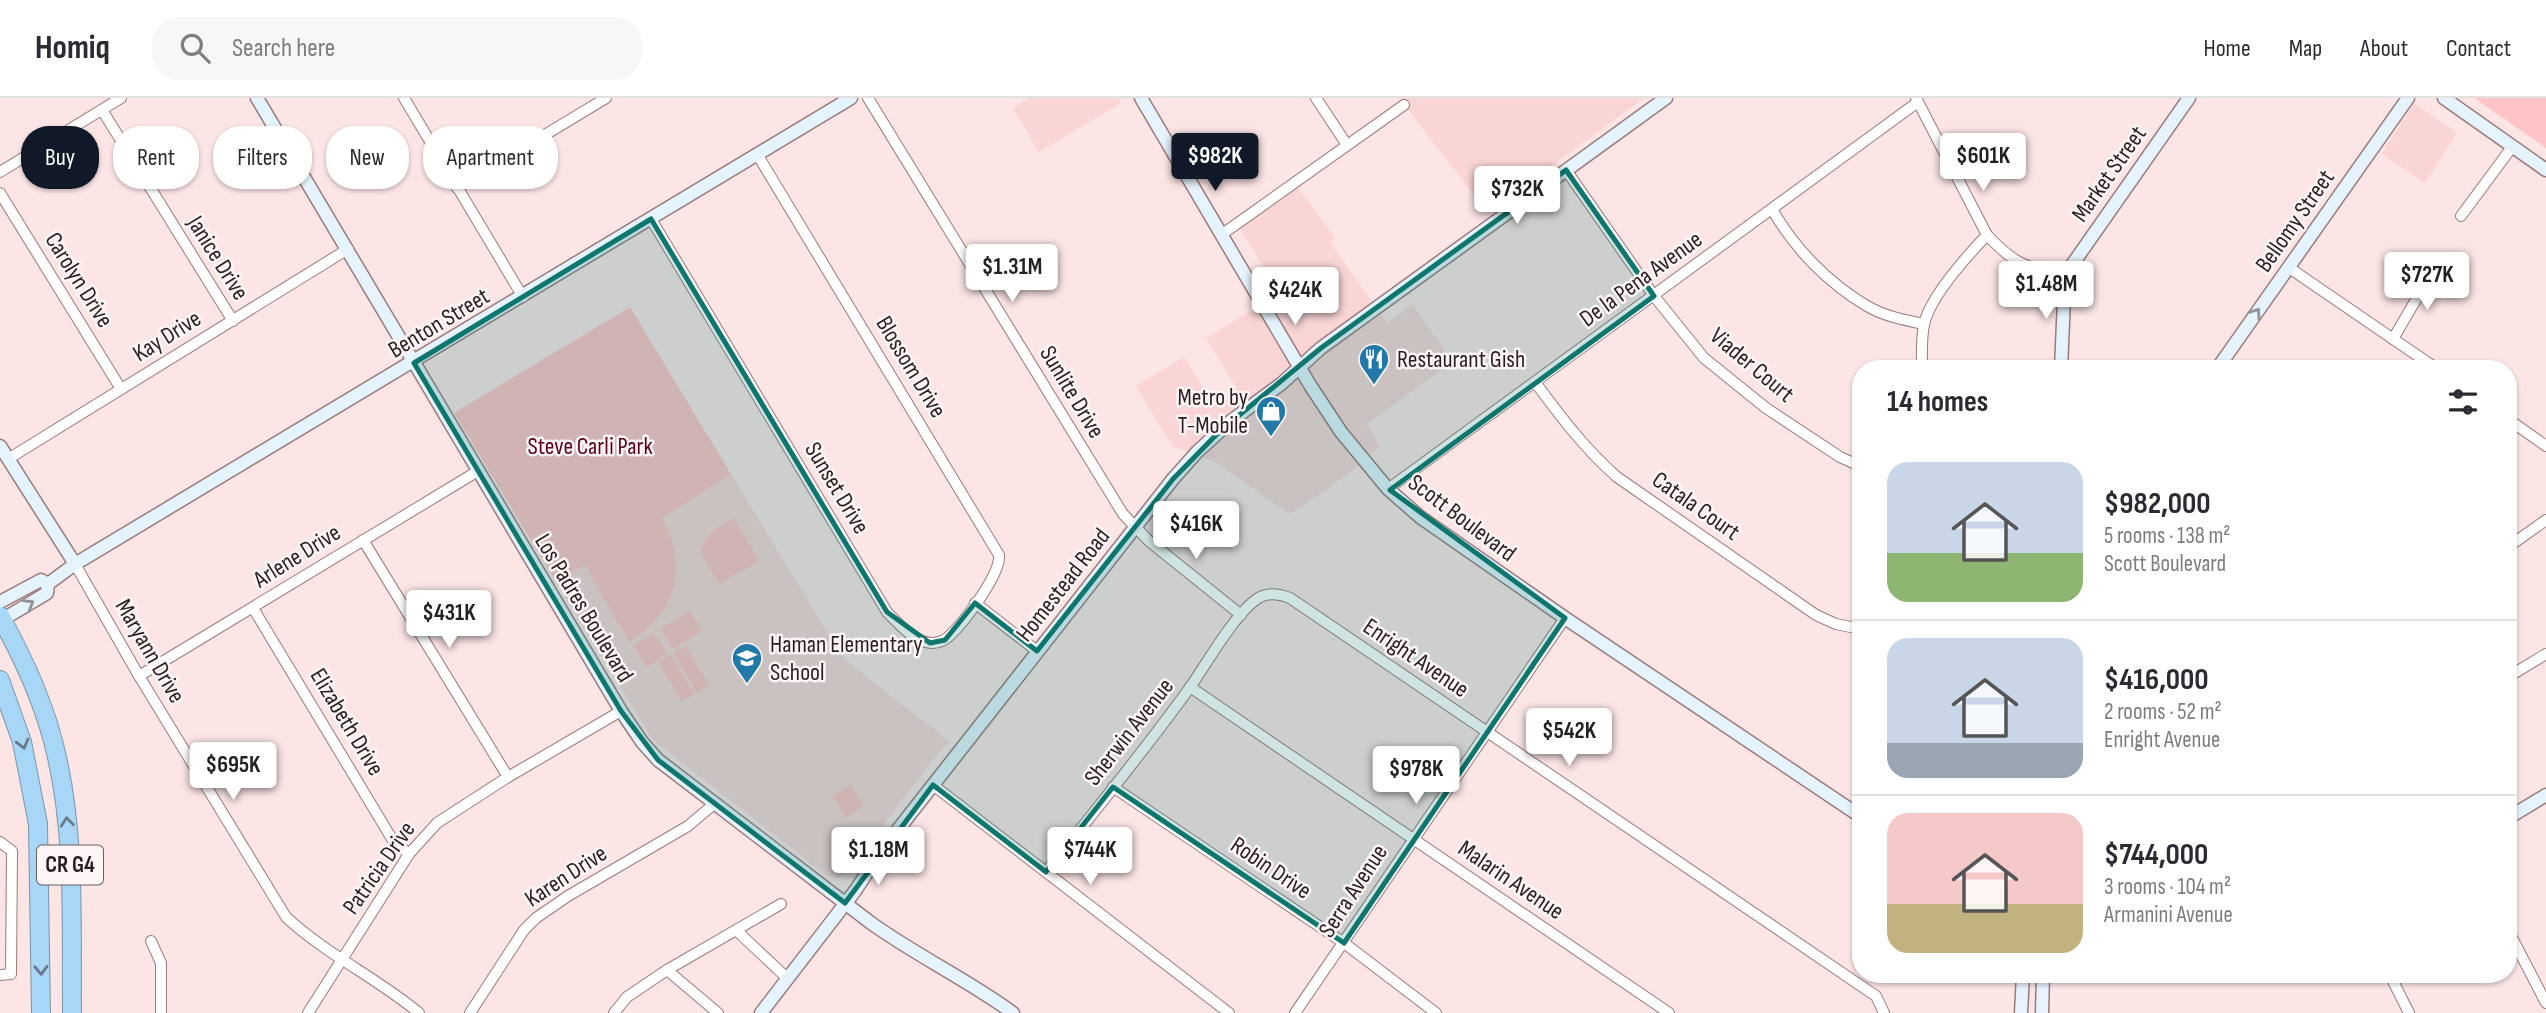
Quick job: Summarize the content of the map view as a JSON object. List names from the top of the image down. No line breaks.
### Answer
{"streets":{"highway":["CR G4"],"main road":["Market Street","Bellomy Street","Benton Street","Scott Boulevard","Homestead Road","Los Padres Boulevard","Maryann Drive"],"street":["Janice Drive","De la Pena Avenue","Carolyn Drive","Kay Drive","Viader Court","Blossom Drive","Sunlite Drive","Sunset Drive","Catala Court","Arlene Drive","Enright Avenue","Elizabeth Drive","Sherwin Avenue","Patricia Drive","Robin Drive","Karen Drive","Malarin Avenue","Serra Avenue"]},"crossings":[["Janice Drive","Kay Drive"],["De la Pena Avenue","Viader Court"],["De la Pena Avenue","Catala Court"],["De la Pena Avenue","Scott Boulevard"],["Carolyn Drive","Kay Drive"],["Benton Street","Blossom Drive"],["Benton Street","Sunset Drive"],["Benton Street","Los Padres Boulevard"],["Benton Street","Maryann Drive"],["Benton Street","CR G4"],["Kay Drive","Los Padres Boulevard"],["Kay Drive","Maryann Drive"],["Viader Court","Homestead Road"],["Blossom Drive","Sunset Drive"],["Sunlite Drive","Homestead Road"],["Scott Boulevard","Homestead Road"],["Scott Boulevard","Serra Avenue"],["Arlene Drive","Los Padres Boulevard"],["Arlene Drive","Maryann Drive"],["Arlene Drive","Elizabeth Drive"],["Homestead Road","Los Padres Boulevard"],["Los Padres Boulevard","Patricia Drive"],["Los Padres Boulevard","Karen Drive"],["Maryann Drive","Patricia Drive"],["Enright Avenue","Sherwin Avenue"],["Enright Avenue","Serra Avenue"],["Elizabeth Drive","Patricia Drive"],["Sherwin Avenue","Robin Drive"],["Sherwin Avenue","Malarin Avenue"],["Robin Drive","Serra Avenue"],["Malarin Avenue","Serra Avenue"]],"one_way":["Bellomy Street"],"parks":["Steve Carli Park"],"places":{"restaurant":["Restaurant Gish"],"shop":["Metro by T-Mobile"],"school or university":["Haman Elementary School"]},"page":{"header":"Homiq","search":"Search here","nav":["Home","Map","About","Contact"],"chip":["Buy","Rent","Filters","New","Apartment"],"price":["$982K","$601K","$732K","$1.31M","$727K","$1.48M","$424K","$416K","$431K","$542K","$695K","$978K","$1.18M","$744K"],"heading":"14 homes","list":[{"name":"$982,000","note":"5 rooms · 138 m² · Scott Boulevard"},{"name":"$416,000","note":"2 rooms · 52 m² · Enright Avenue"},{"name":"$744,000","note":"3 rooms · 104 m² · Armanini Avenue"}]}}
